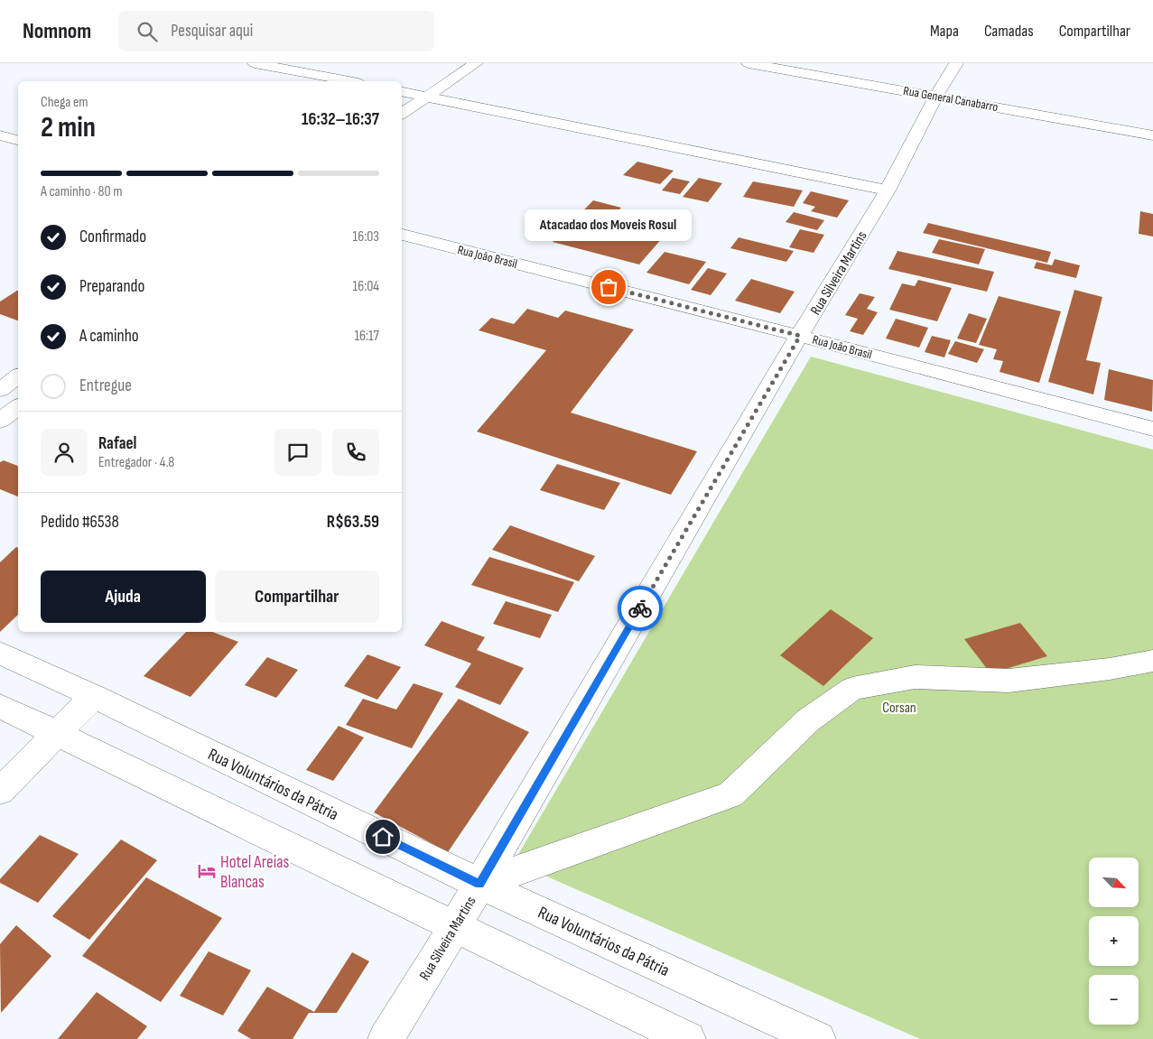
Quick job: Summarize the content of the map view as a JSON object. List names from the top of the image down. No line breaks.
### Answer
{"streets":{"street":["Rua General Canabarro","Rua João Brasil","Rua Silveira Martins","Rua Voluntários da Pátria"]},"crossings":[["Rua General Canabarro","Rua Silveira Martins"],["Rua João Brasil","Rua Silveira Martins"],["Rua Silveira Martins","Rua Voluntários da Pátria"]],"parks":["Corsan"],"places":{"other":["Atacadao dos Moveis Rosul"],"hotel":["Hotel Areias Blancas"]},"north":"bottom right","page":{"header":"Nomnom","search":"Pesquisar aqui","nav":["Mapa","Camadas","Compartilhar"],"heading":["2 min","Chega em","16:32–16:37"],"panel":["Rafael","Entregador · 4.8","Pedido #6538","R$63.59"],"bar":"A caminho · 80 m","bubble":"Atacadao dos Moveis Rosul","list":[["Confirmado","16:03"],["Preparando","16:04"],["A caminho","16:17"],"Entregue"],"buttons":["Ajuda","Compartilhar"],"map_buttons":["+","−"]}}
